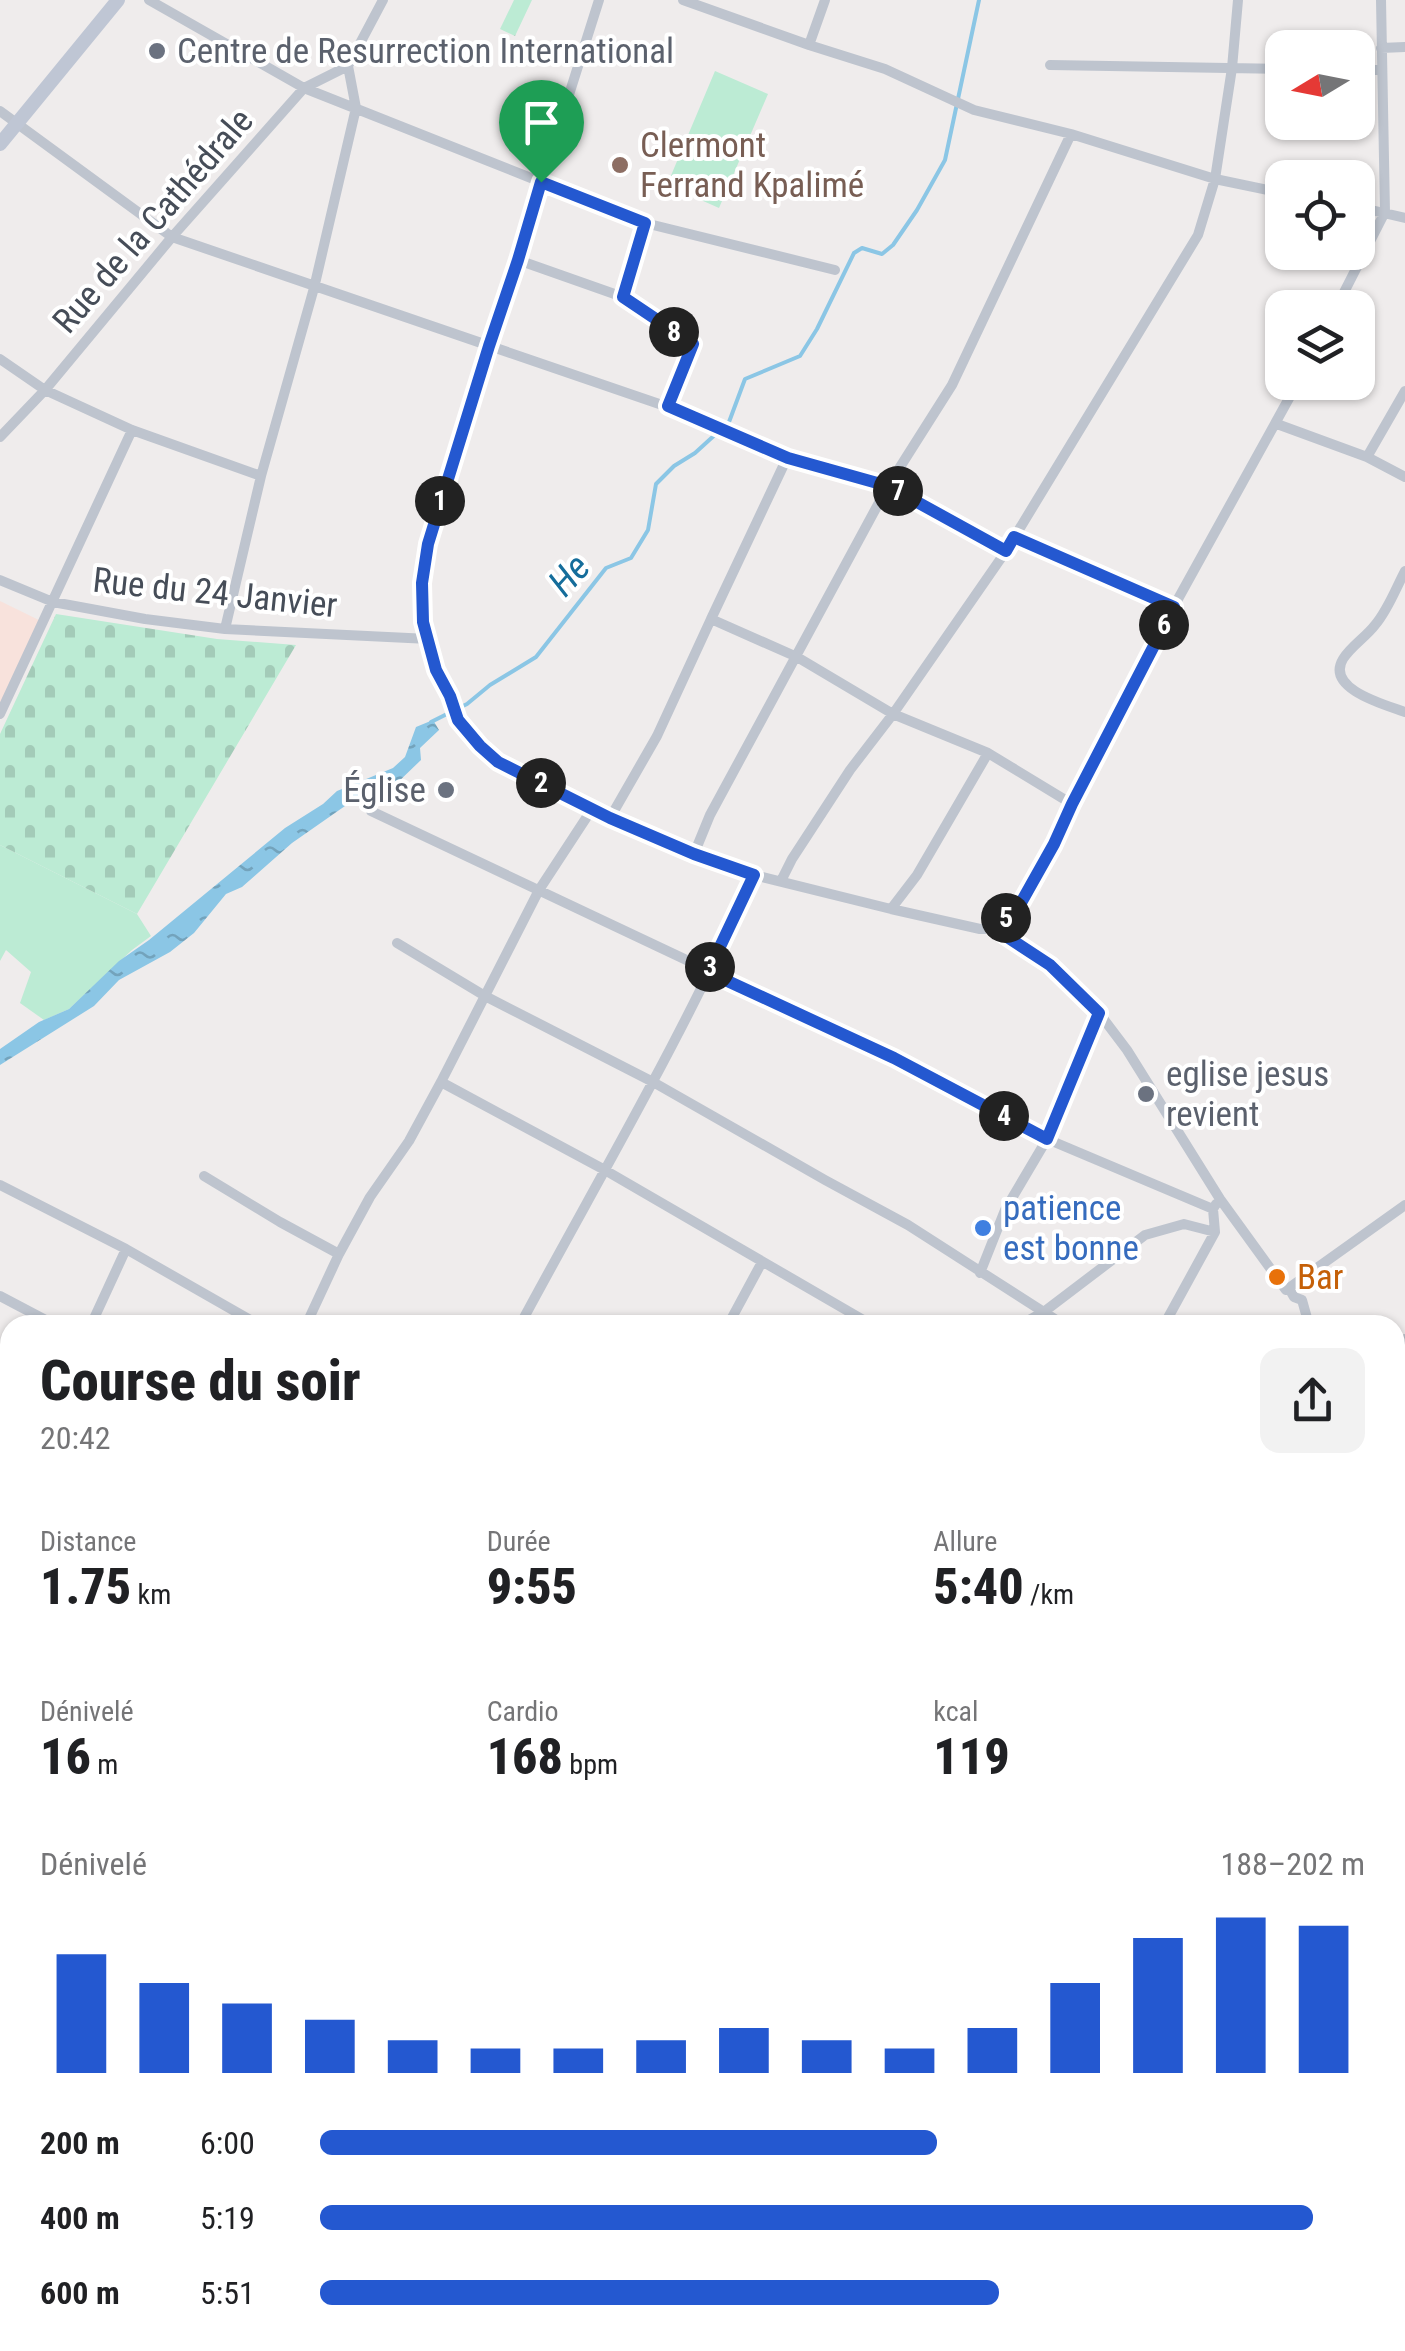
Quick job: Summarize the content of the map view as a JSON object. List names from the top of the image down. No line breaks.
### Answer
{"streets":{"street":["Rue de la Cathédrale","Rue du 24 Janvier"]},"water":["He"],"places":["Centre de Resurrection International","Clermont Ferrand Kpalimé","Église","eglise jesus revient","patience est bonne","Bar"],"north":"left","page":{"pins":["8","7","1","6","2","5","3","4"],"heading":["Course du soir","20:42"],"stats":[["Distance","1.75 km"],["Durée","9:55"],["Allure","5:40 /km"],["Dénivelé","16 m"],["Cardio","168 bpm"],["kcal","119"]],"chart":["Dénivelé","188–202 m"],"list":[{"name":"200 m","note":"6:00"},{"name":"400 m","note":"5:19"},{"name":"600 m","note":"5:51"}]}}
